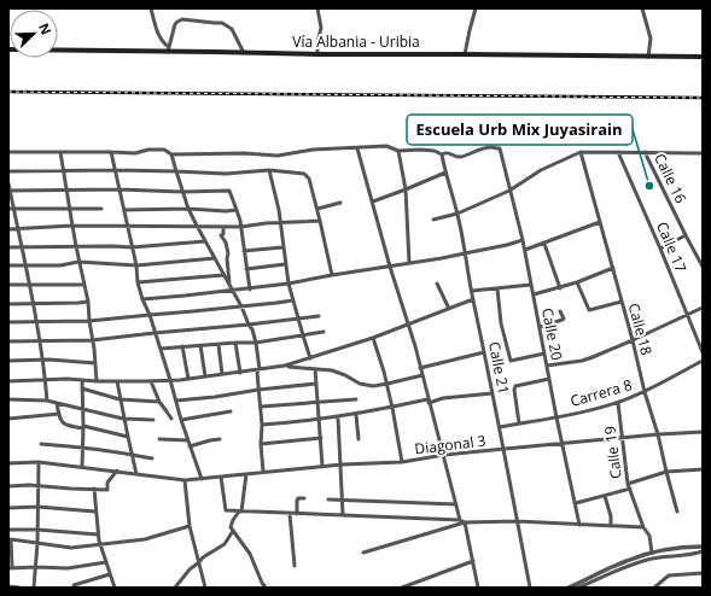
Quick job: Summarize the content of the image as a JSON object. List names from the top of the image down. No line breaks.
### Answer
{"streets":{"main road":["Vía Albania - Uribia"],"street":["Calle 16","Calle 17","Calle 18","Calle 20","Calle 21","Carrera 8","Diagonal 3","Calle 19"]},"crossings":[["Calle 18","Carrera 8"],["Calle 18","Diagonal 3"],["Calle 20","Calle 21"],["Calle 20","Carrera 8"],["Calle 20","Diagonal 3"],["Calle 21","Carrera 8"],["Calle 21","Diagonal 3"],["Carrera 8","Calle 19"],["Diagonal 3","Calle 19"]],"places":["Escuela Urb Mix Juyasirain"],"north":"top right"}
